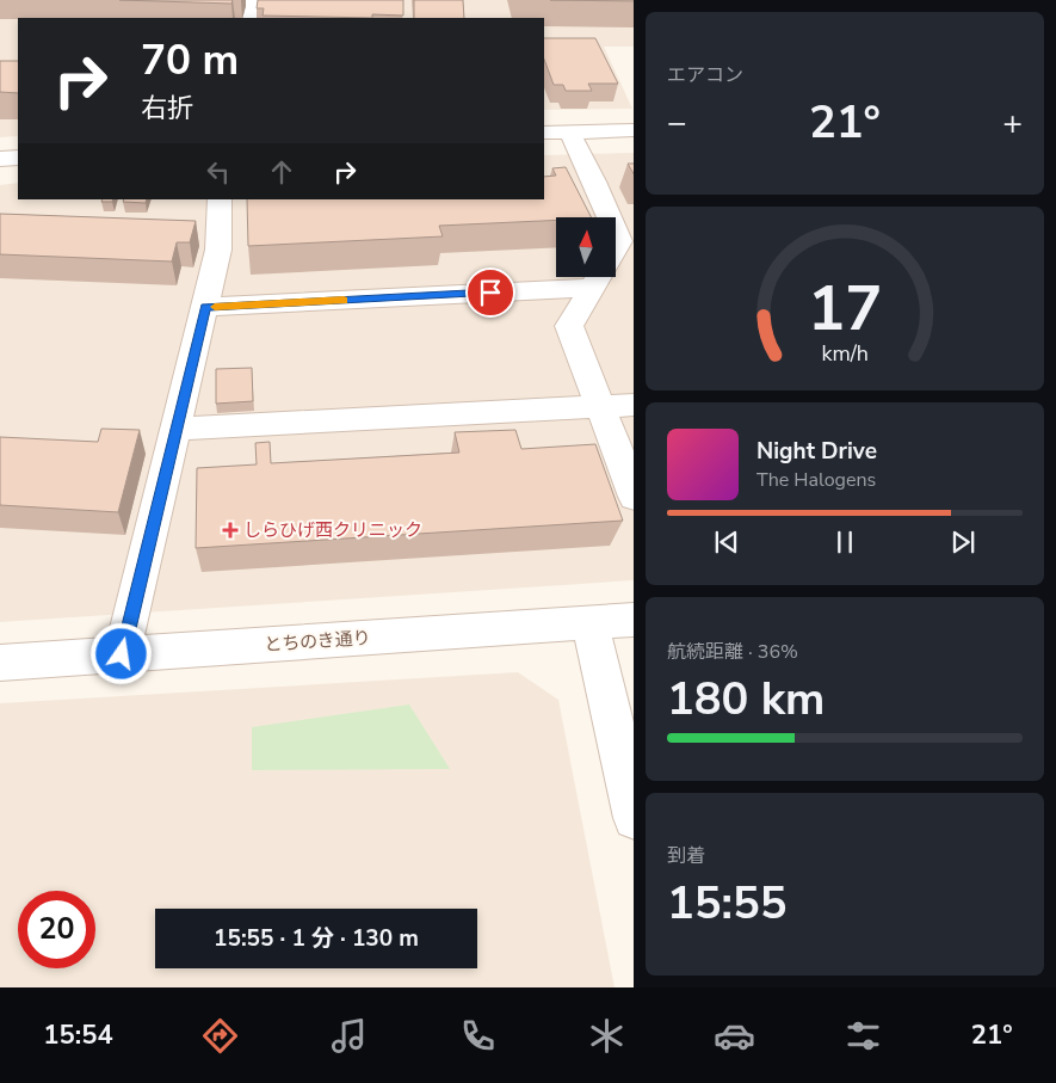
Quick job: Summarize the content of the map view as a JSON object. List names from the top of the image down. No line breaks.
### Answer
{"streets":{"street":["とちのき通り"]},"places":{"health":["しらひげ西クリニック"]},"north":"top","page":{"tile":["エアコン",["航続距離 · 36%","180 km"],["到着","15:55"]],"turn":["70 m","右折"],"heat":["−","21°","+"],"song":["Night Drive","The Halogens"],"limit":"20","trip":"15:55 · 1 分 · 130 m","tabs":["15:54","21°"],"gauge":["17","km/h"]}}
